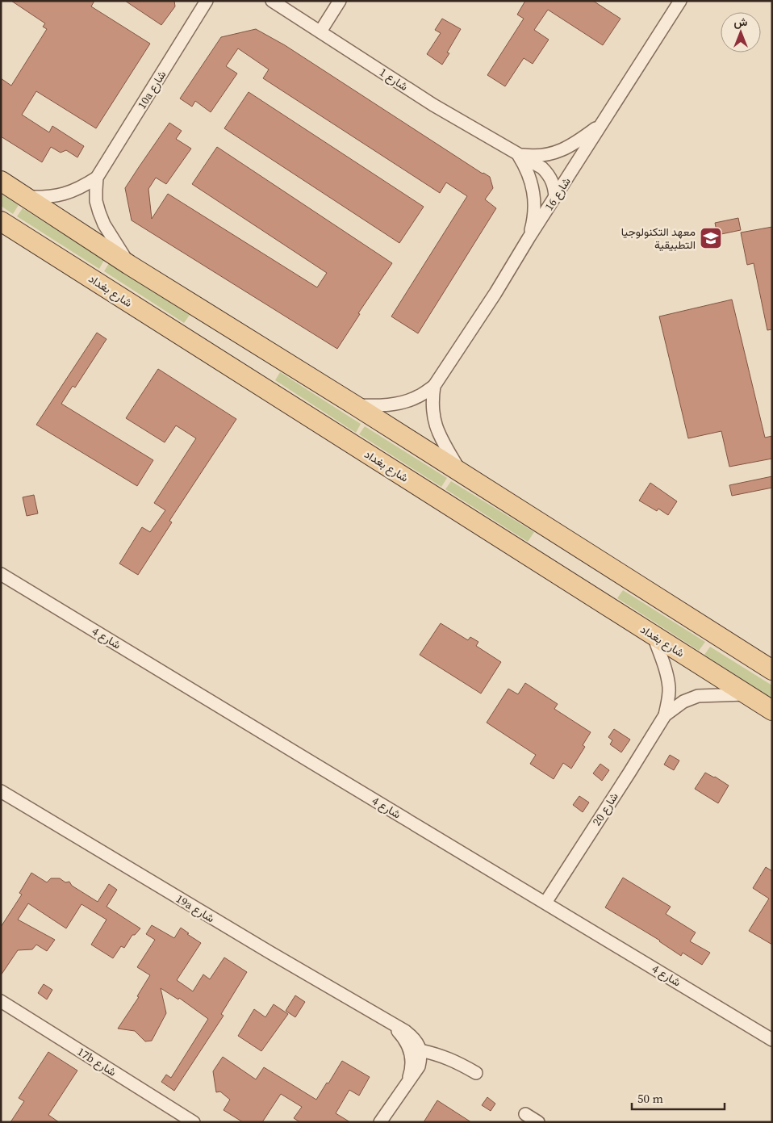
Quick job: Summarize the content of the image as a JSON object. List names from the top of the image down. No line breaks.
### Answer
{"streets":{"main road":["شارع بغداد"],"street":["شارع 1","10a شارع","شارع 16","شارع 4","شارع 20","19a شارع","17b شارع"]},"crossings":[["شارع 1","شارع 16"],["شارع بغداد","شارع 20"],["شارع 4","شارع 20"]],"places":{"school or university":["معهد التكنولوجيا التطبيقية"]},"scale_bar":"50 m","north":"top"}
